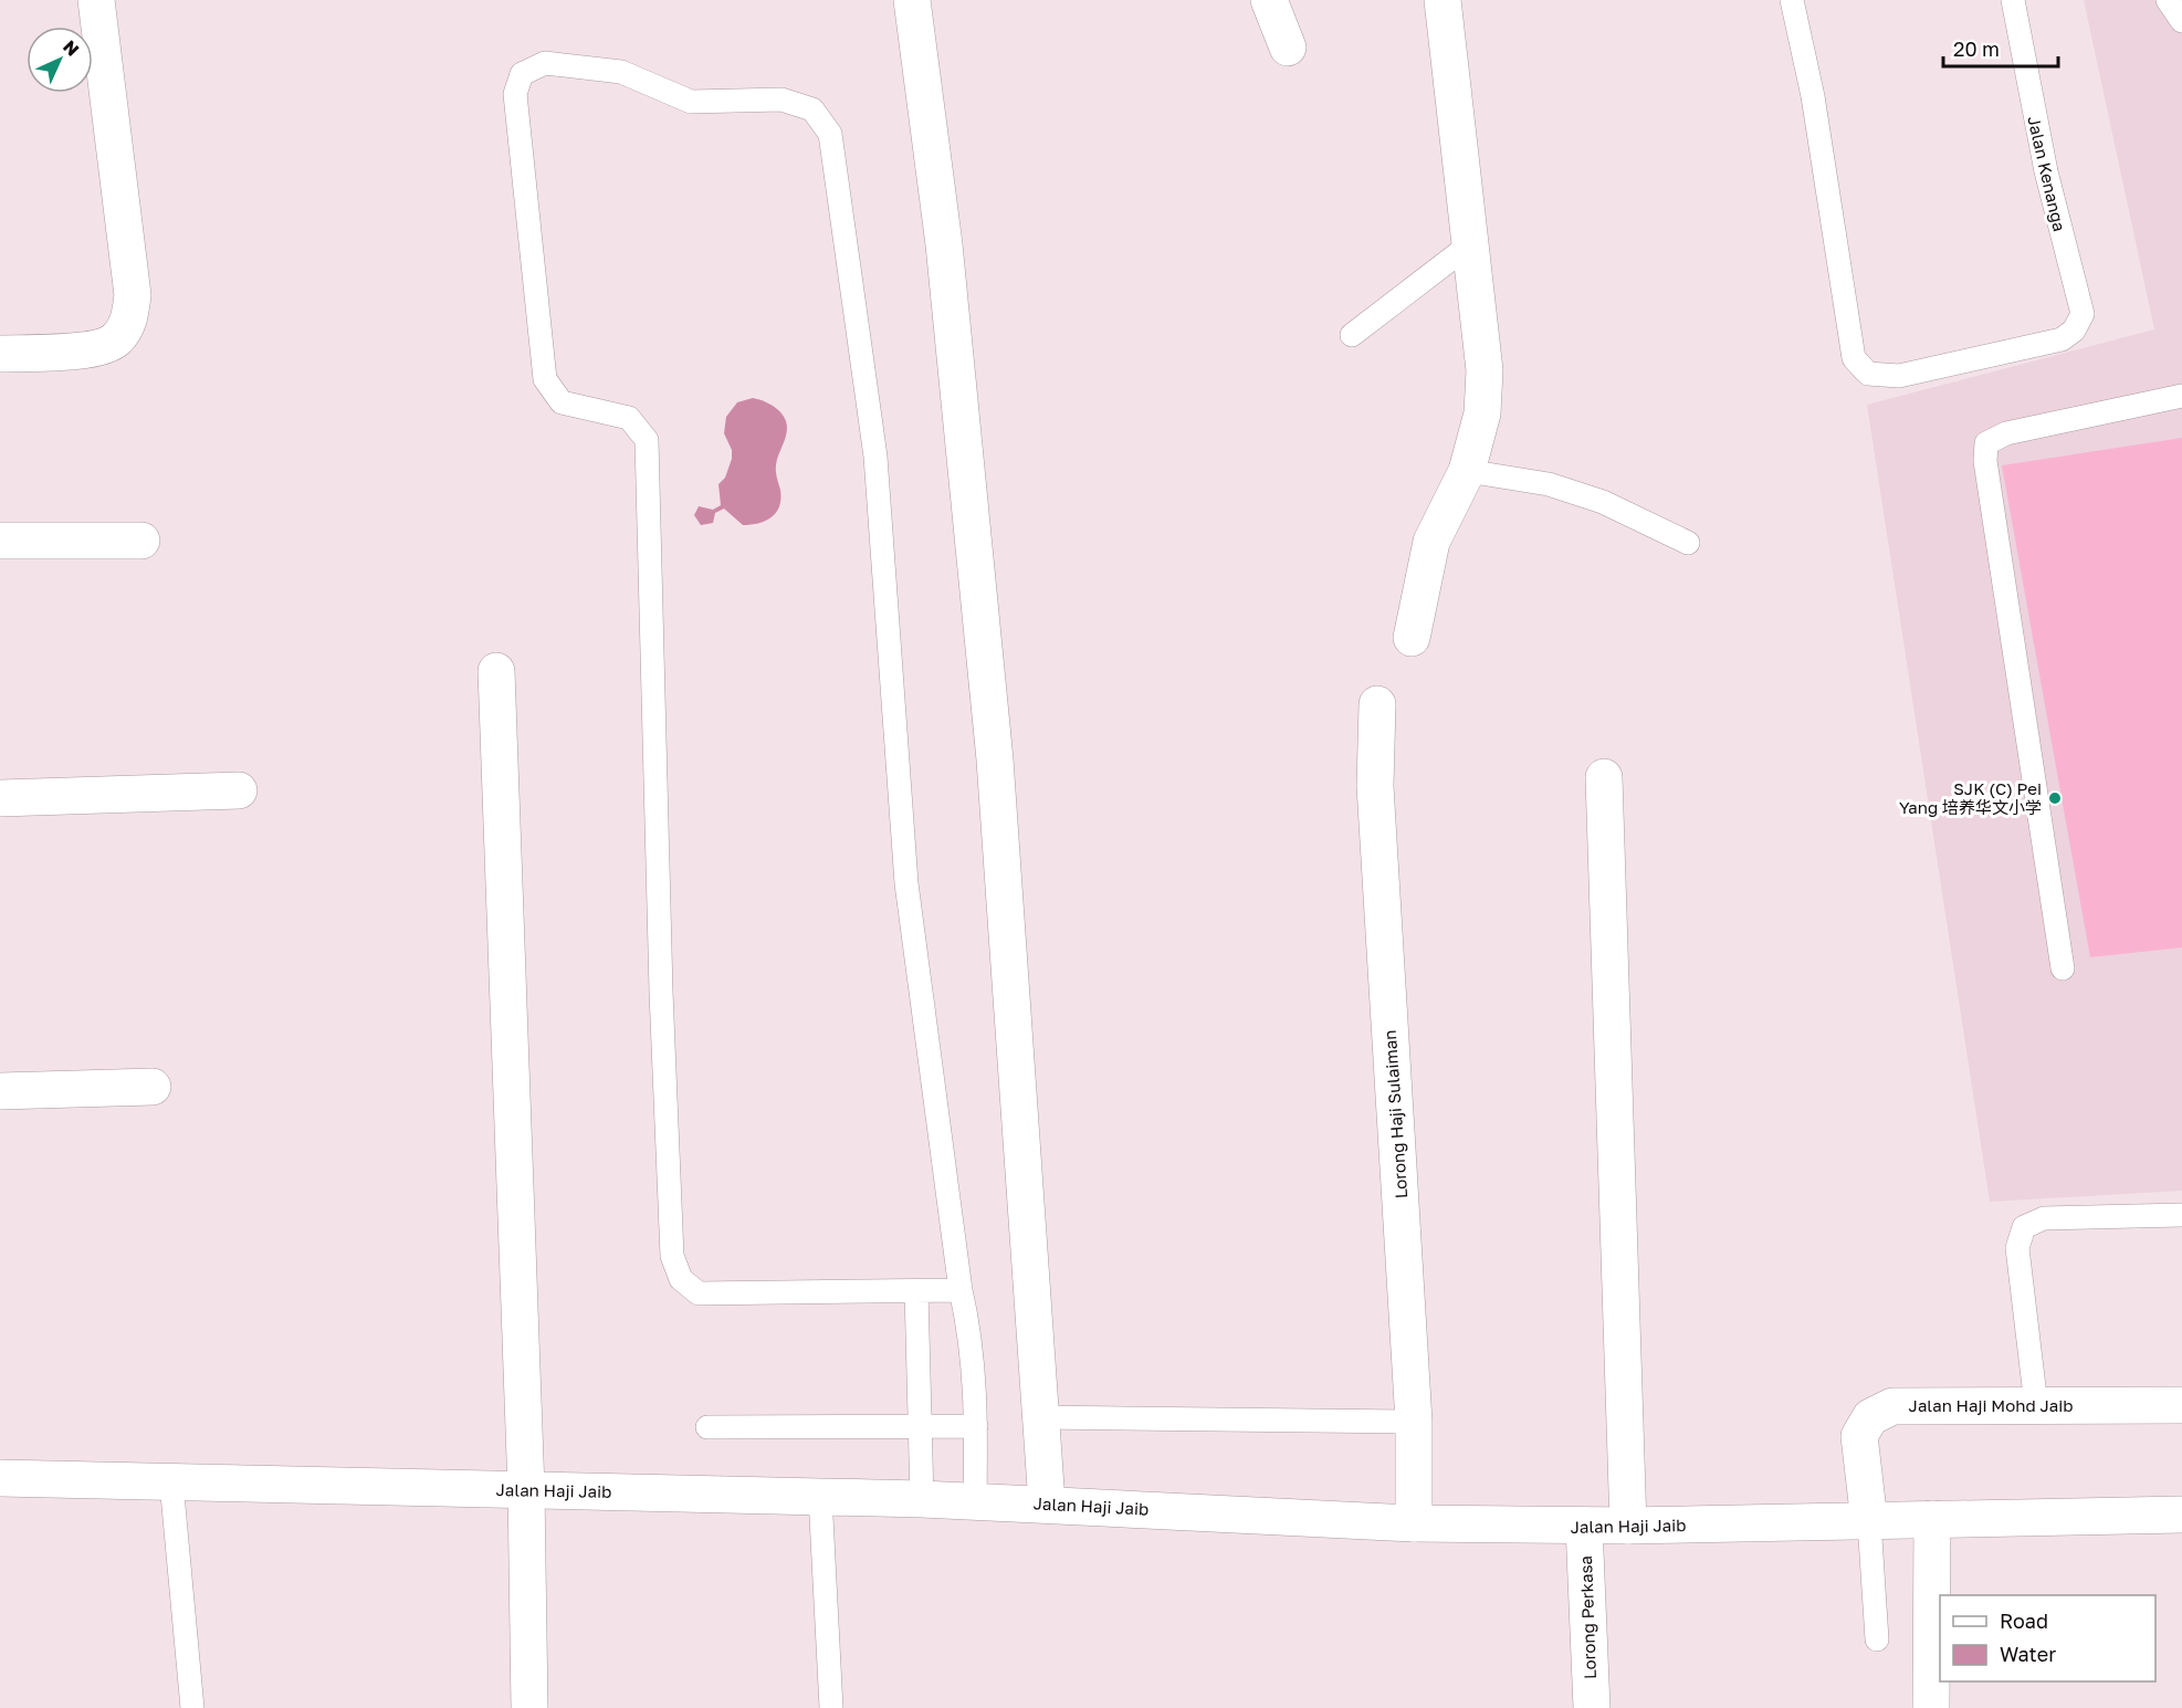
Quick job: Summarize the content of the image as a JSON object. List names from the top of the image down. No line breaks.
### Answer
{"streets":{"street":["Lorong Haji Sulaiman","Jalan Haji Mohd Jaib","Jalan Haji Jaib","Lorong Perkasa"],"lane":["Jalan Kenanga"]},"crossings":[["Lorong Haji Sulaiman","Jalan Haji Jaib"],["Jalan Haji Mohd Jaib","Jalan Haji Jaib"],["Jalan Haji Jaib","Lorong Perkasa"]],"places":["SJK (C) Pei Yang 培养华文小学"],"legend":["Road","Water"],"scale_bar":"20 m","north":"top right"}
